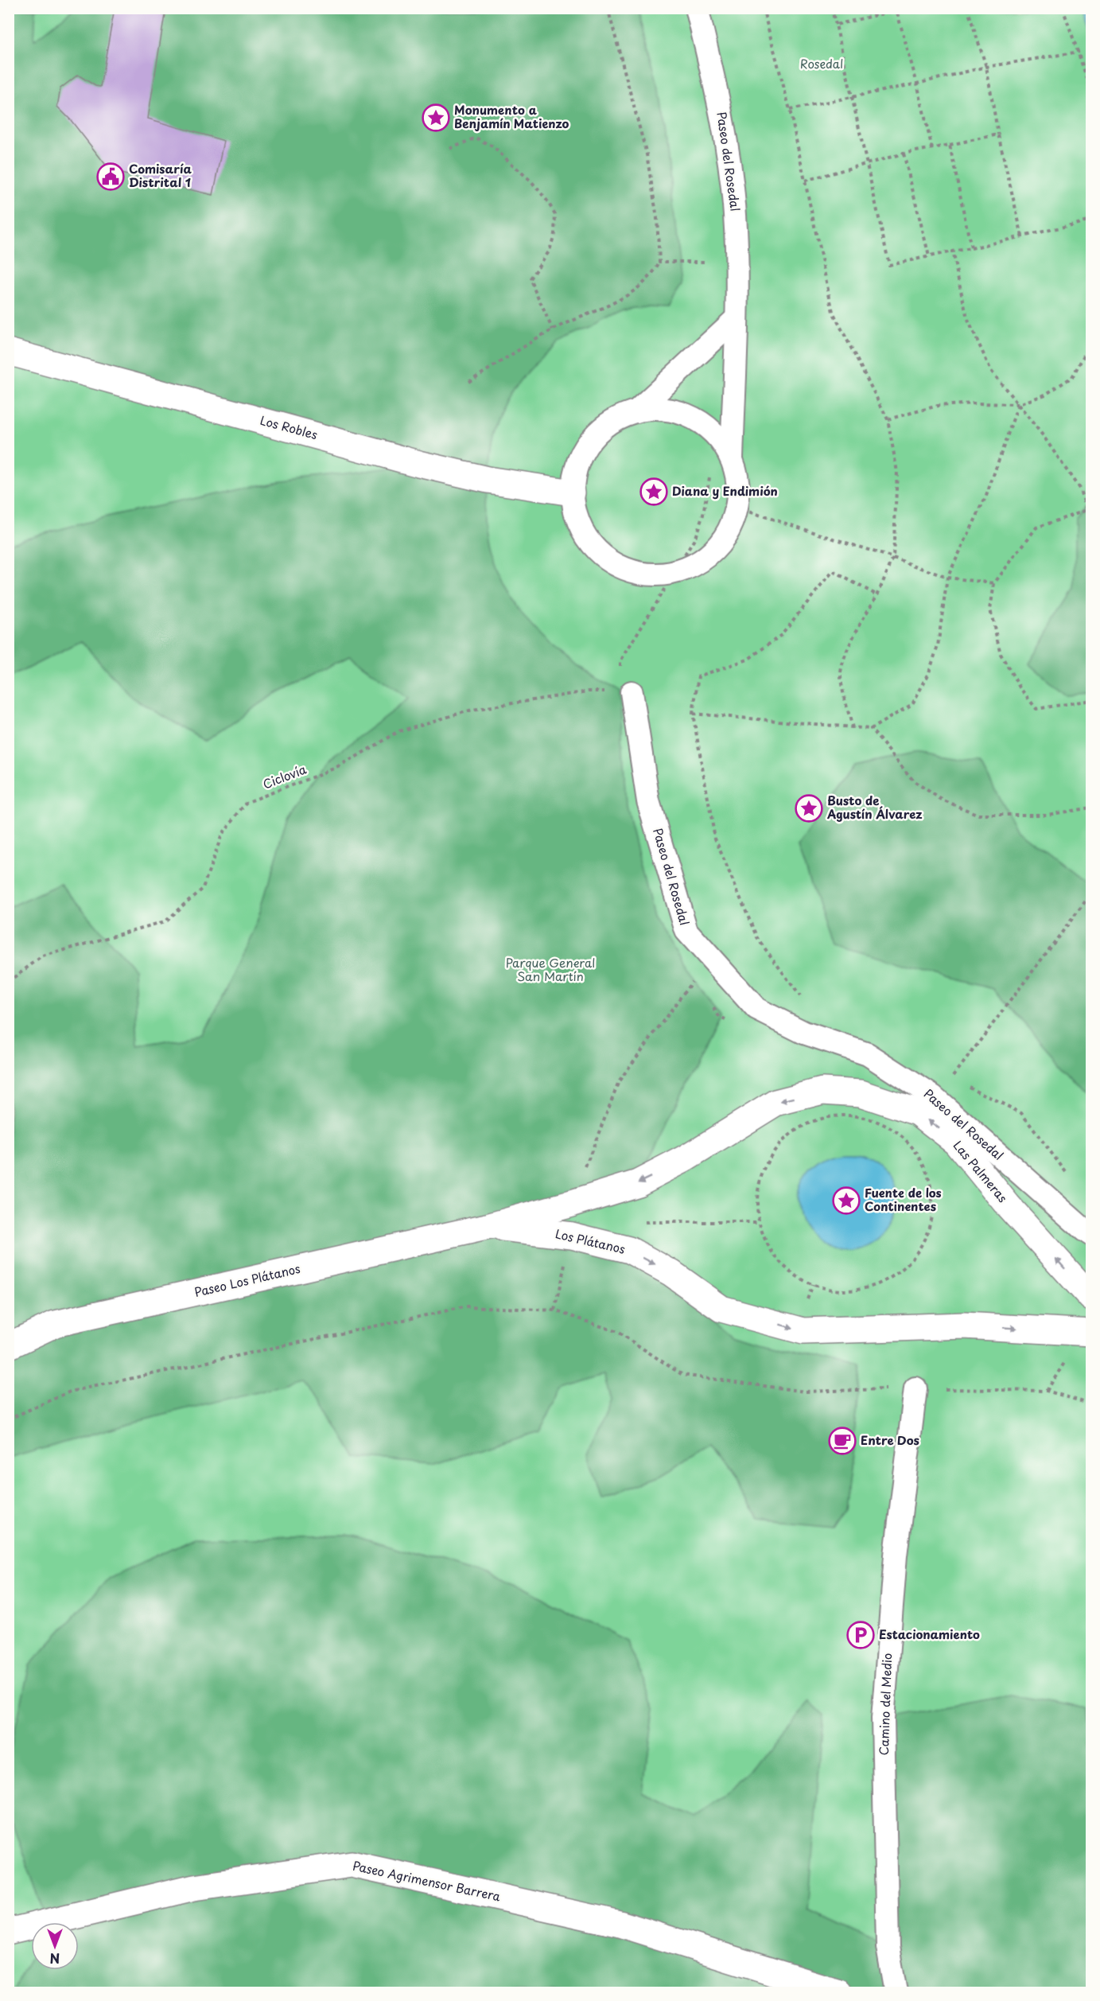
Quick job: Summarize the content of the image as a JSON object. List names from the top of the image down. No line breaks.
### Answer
{"streets":{"street":["Paseo del Rosedal","Los Robles","Las Palmeras","Los Plátanos","Paseo Los Plátanos","Camino del Medio","Paseo Agrimensor Barrera"],"path":["Ciclovía"]},"crossings":[["Paseo del Rosedal","Los Robles"],["Paseo del Rosedal","Ciclovía"],["Los Plátanos","Paseo Los Plátanos"]],"one_way":["Las Palmeras","Los Plátanos"],"parks":["Rosedal","Parque General San Martín"],"places":{"place":["Monumento a Benjamín Matienzo","Diana y Endimión","Busto de Agustín Álvarez","Fuente de los Continentes"],"public building":["Comisaría Distrital 1"],"cafe":["Entre Dos"],"parking":["Estacionamiento"]},"north":"bottom"}
